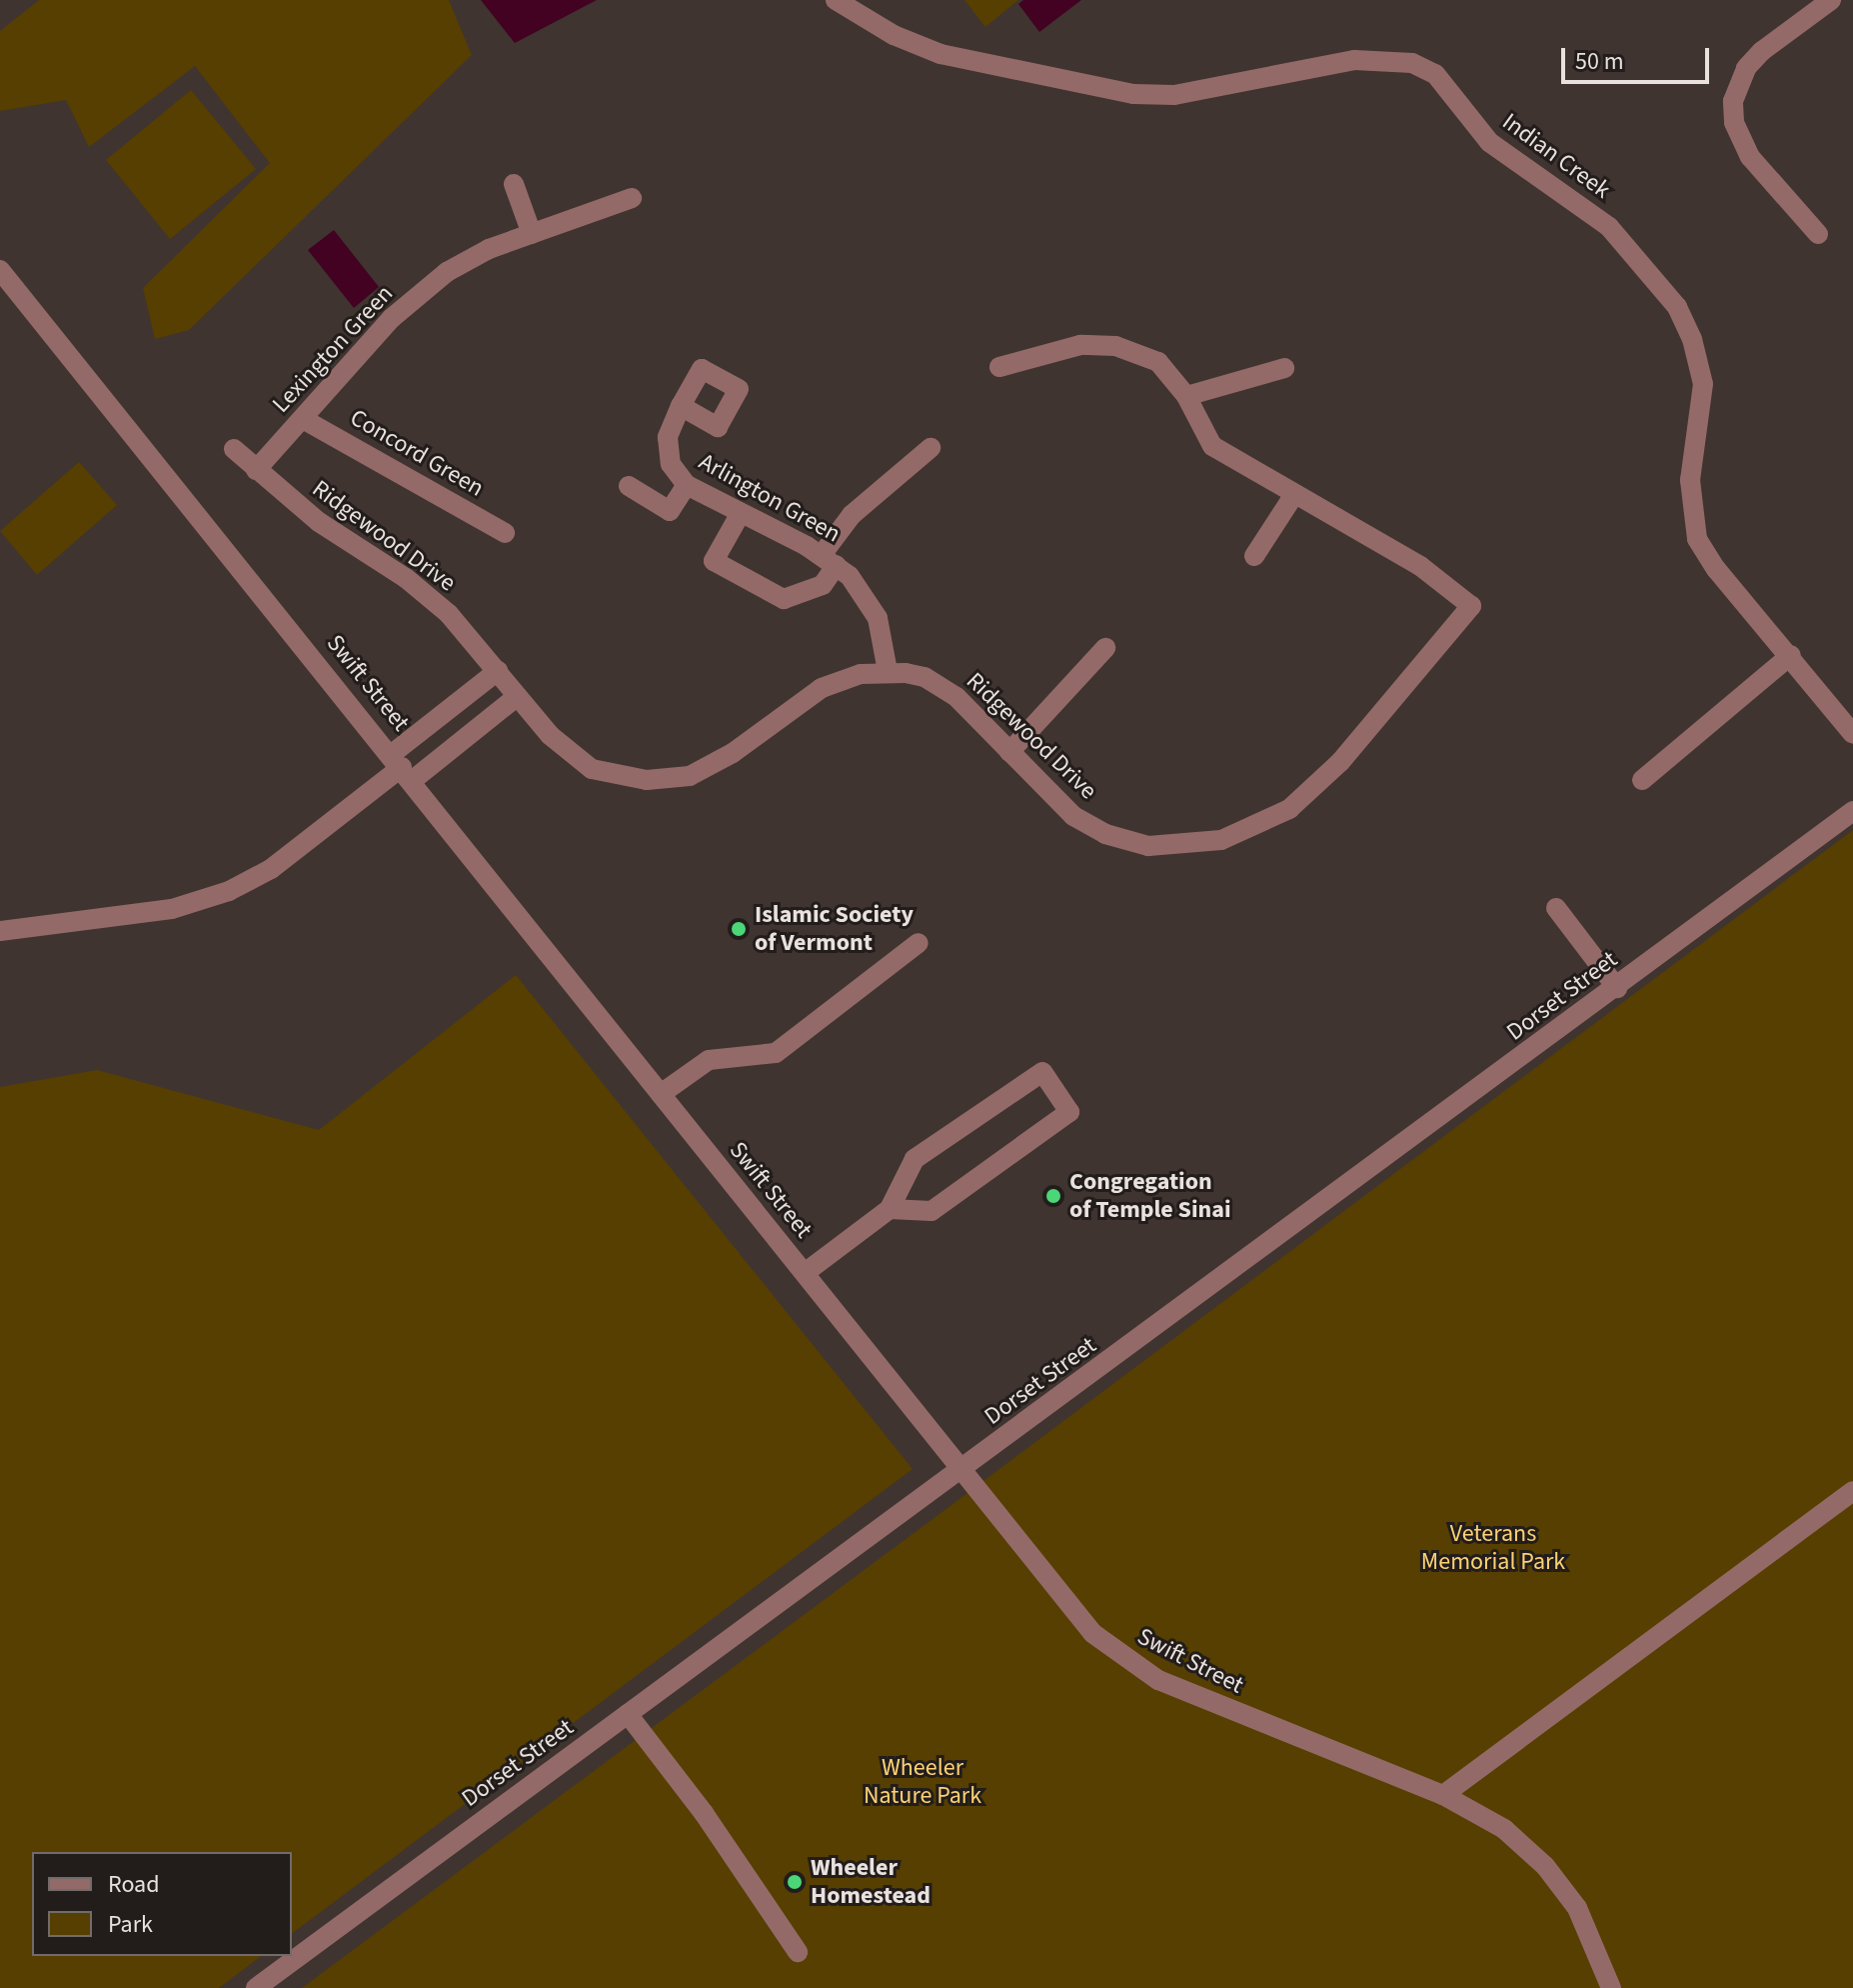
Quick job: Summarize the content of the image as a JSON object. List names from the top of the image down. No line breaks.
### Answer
{"streets":{"street":["Indian Creek","Lexington Green","Concord Green","Arlington Green","Ridgewood Drive","Swift Street","Dorset Street"]},"crossings":[["Lexington Green","Concord Green"],["Lexington Green","Ridgewood Drive"],["Arlington Green","Ridgewood Drive"],["Swift Street","Dorset Street"]],"parks":["Veterans Memorial Park","Wheeler Nature Park"],"places":["Islamic Society of Vermont","Congregation of Temple Sinai","Wheeler Homestead"],"legend":["Road","Park"],"scale_bar":"50 m"}
